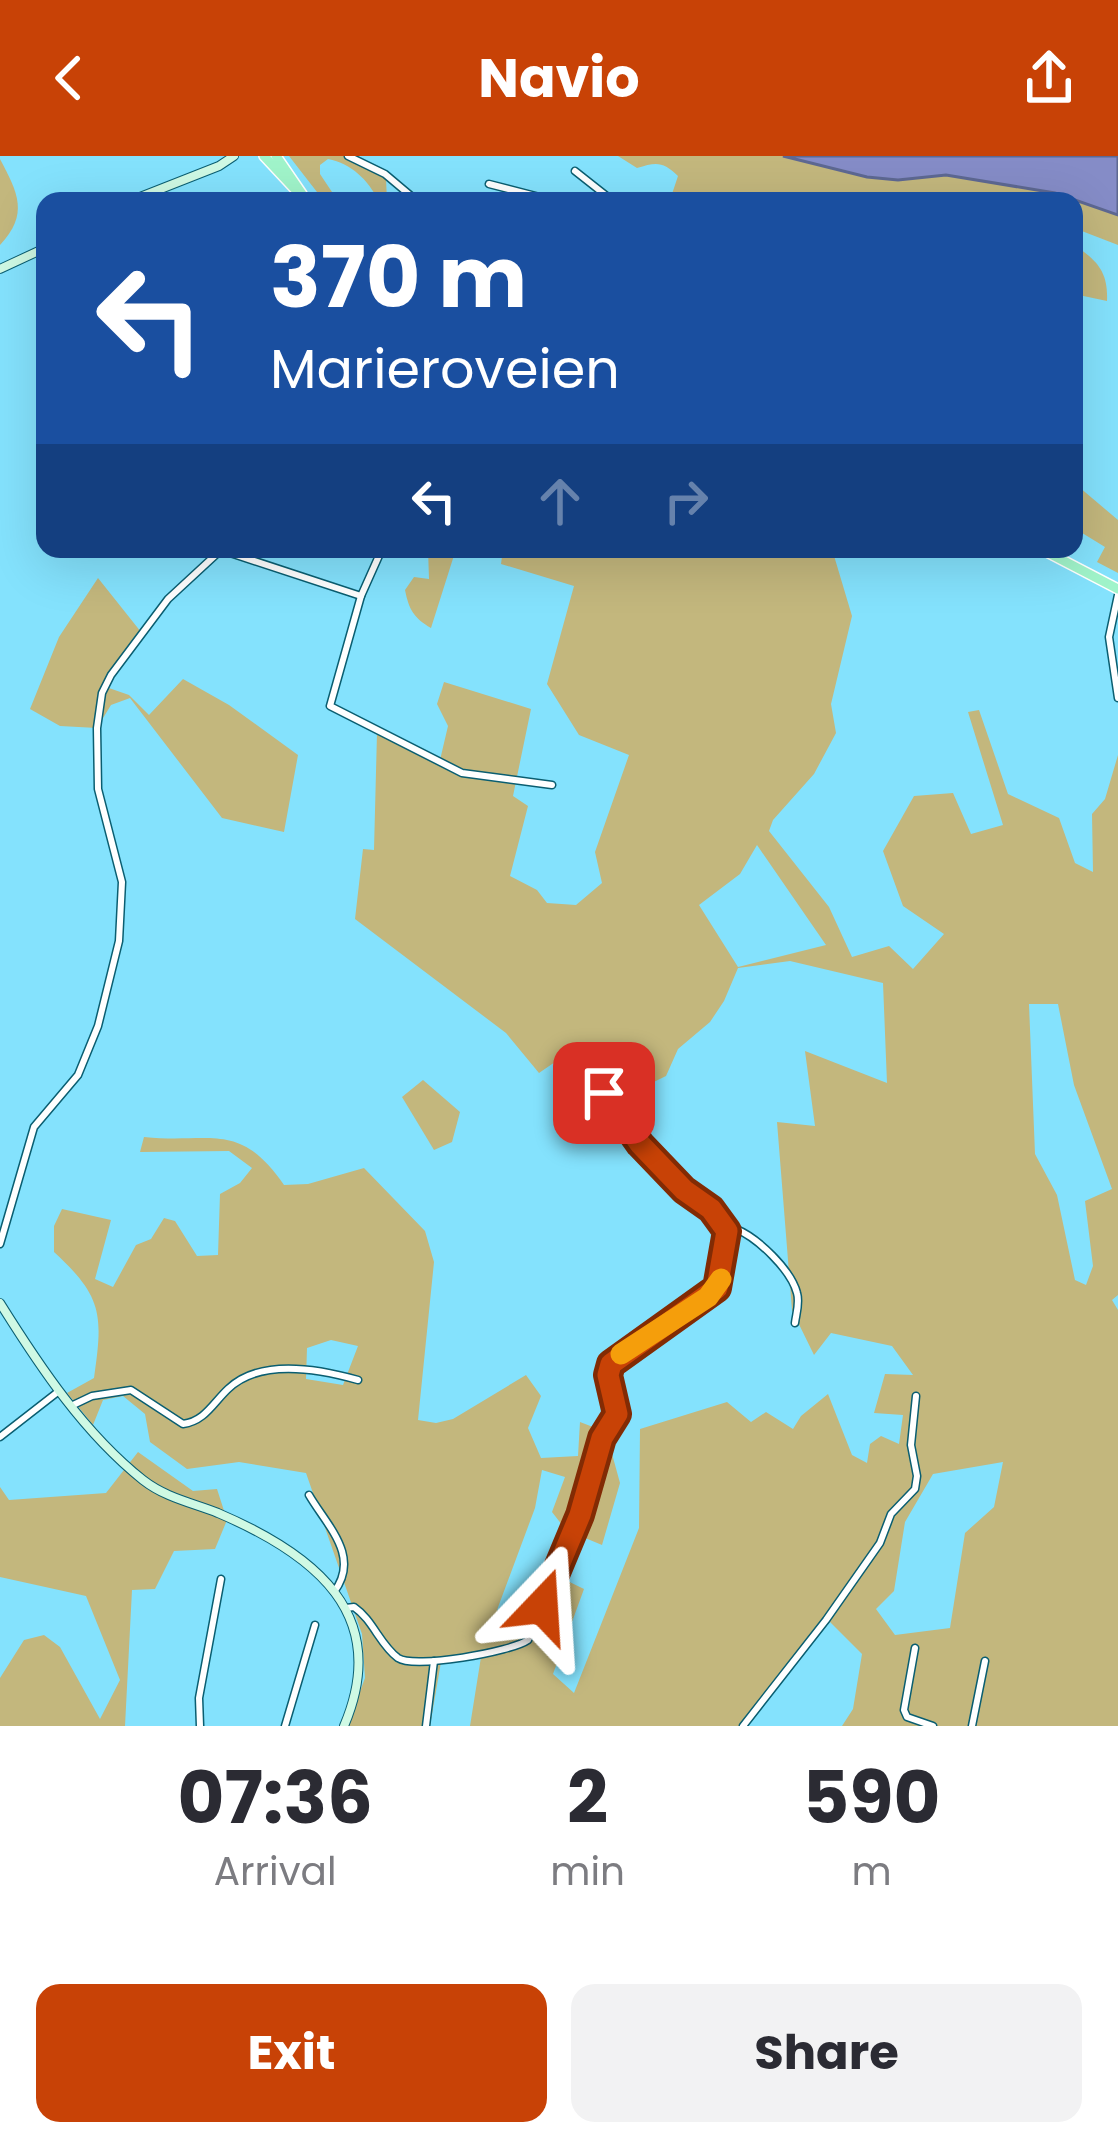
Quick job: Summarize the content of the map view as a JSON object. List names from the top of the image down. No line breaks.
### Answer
{"page":{"header":"Navio","turn":["370 m","Marieroveien"],"eta":["07:36","Arrival","2","min","590","m"],"buttons":["Exit","Share"]}}
